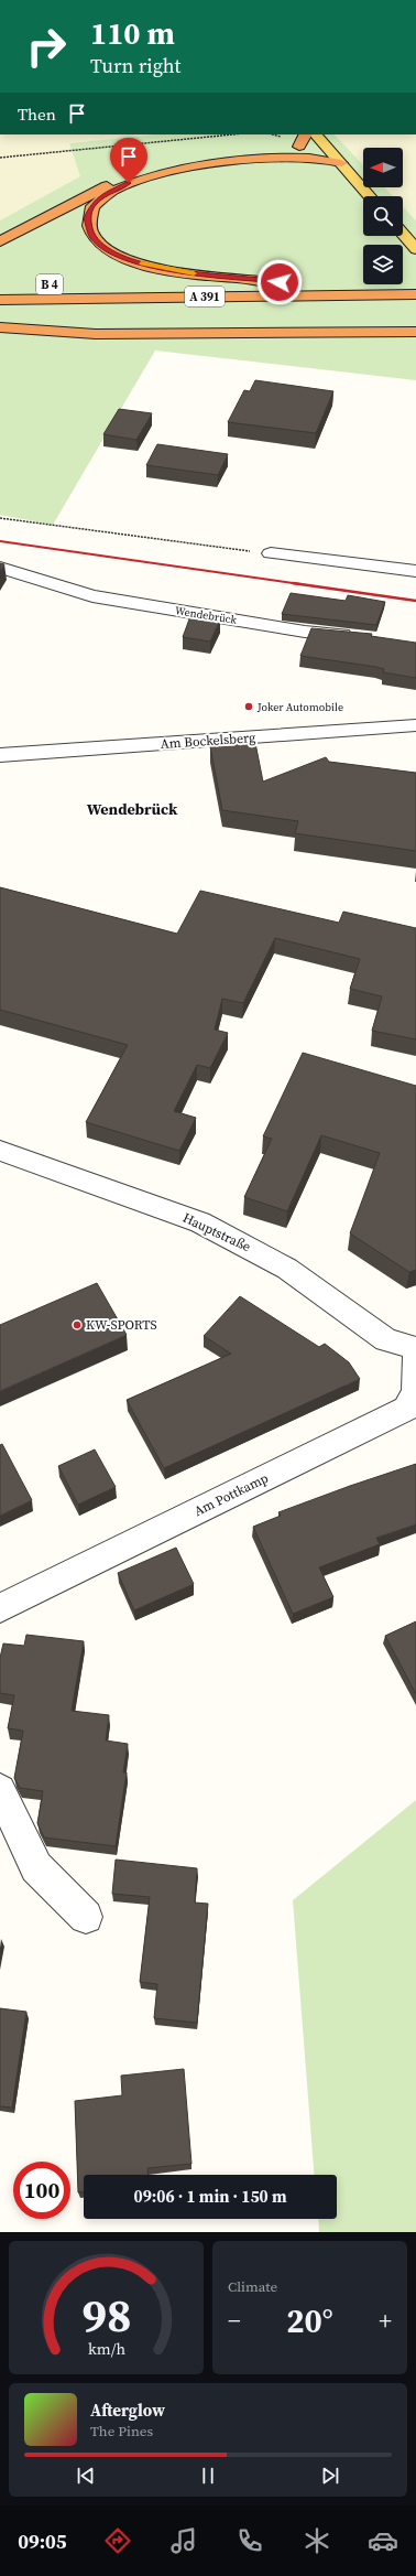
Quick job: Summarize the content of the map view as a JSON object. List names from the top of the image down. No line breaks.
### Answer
{"streets":{"highway":["A 391"],"street":["Wendebrück","Am Bockelsberg","Hauptstraße","Am Pottkamp"]},"crossings":[["Hauptstraße","Am Pottkamp"]],"districts":["Wendebrück"],"places":["Joker Automobile","KW-SPORTS"],"north":"left","page":{"turn":["110 m","Turn right"],"then":"Then","limit":"100","trip":"09:06 · 1 min · 150 m","tile":"Climate","heat":["−","20°","+"],"song":["Afterglow","The Pines"],"tabs":"09:05","gauge":["98","km/h"]}}
